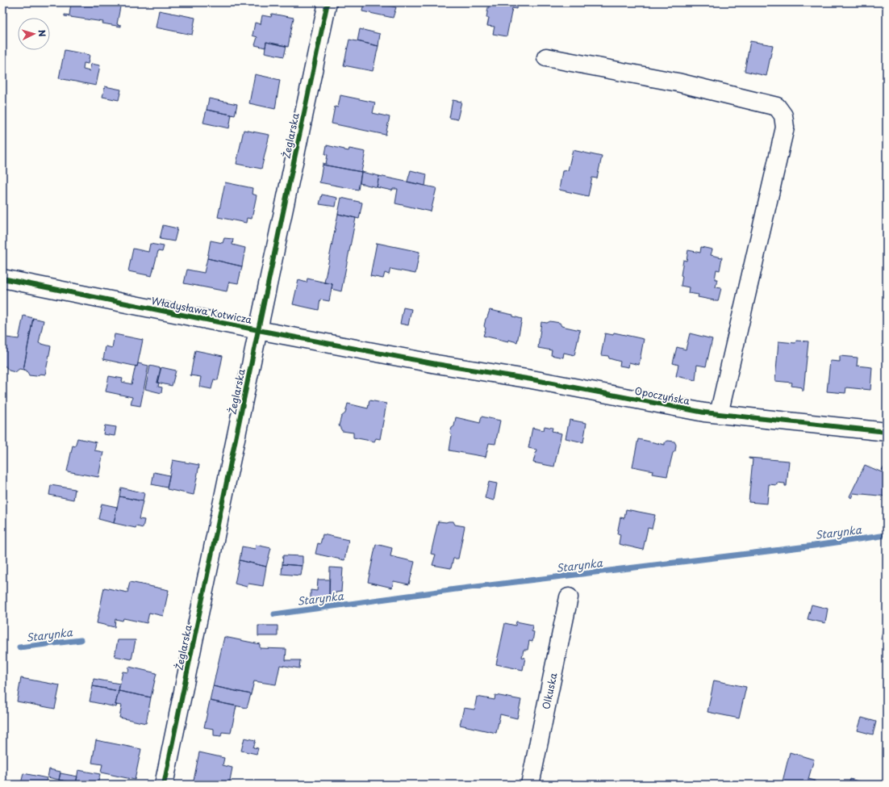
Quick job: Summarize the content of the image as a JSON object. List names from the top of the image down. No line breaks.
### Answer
{"streets":{"street":["Żeglarska","Władysława Kotwicza","Opoczyńska","Olkuska"]},"crossings":[["Żeglarska","Władysława Kotwicza"],["Władysława Kotwicza","Opoczyńska"]],"water":["Starynka"],"north":"right"}
